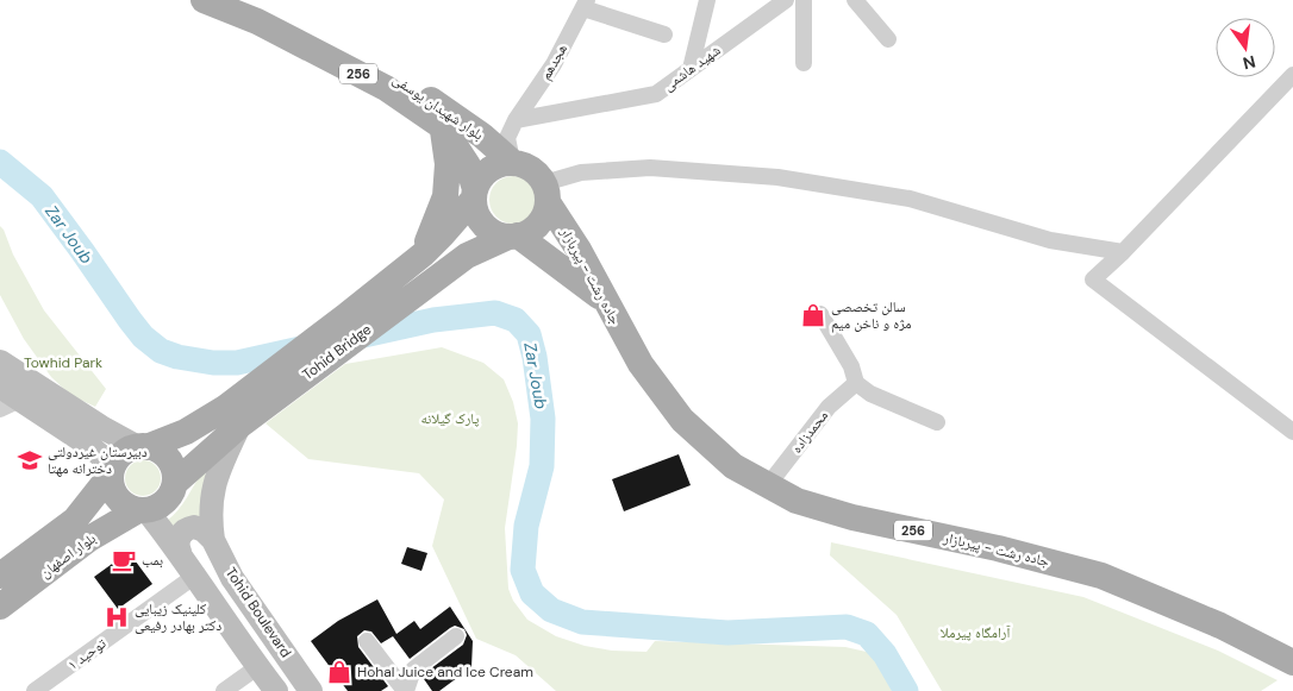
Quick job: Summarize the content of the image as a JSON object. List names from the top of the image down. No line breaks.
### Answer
{"streets":{"main road":["256","بلوار شهیدان یوسفی","جاده رشت - پیربازار","Tohid Bridge","بلوار اصفهان","Tohid Boulevard"],"street":["هجدهم","شهید هاشمی","محمدزاده","توحید ۱"]},"crossings":[["هجدهم","شهید هاشمی"],["256","بلوار شهیدان یوسفی"],["256","جاده رشت - پیربازار"],["256","Tohid Bridge"],["بلوار شهیدان یوسفی","جاده رشت - پیربازار"],["بلوار شهیدان یوسفی","Tohid Bridge"],["جاده رشت - پیربازار","Tohid Bridge"],["جاده رشت - پیربازار","محمدزاده"],["Tohid Bridge","بلوار اصفهان"]],"water":["Zar Joub"],"parks":["Towhid Park","پارک گیلانه","آرامگاه پیرملا"],"places":{"shop":["سالن تخصصی مژه و ناخن میم","Hohal Juice and Ice Cream"],"school or university":["دبیرستان غیردولتی دخترانه مهتا"],"cafe":["بمب"],"hospital":["کلینیک زیبایی دکتر بهادر رفیعی"]},"north":"bottom"}
